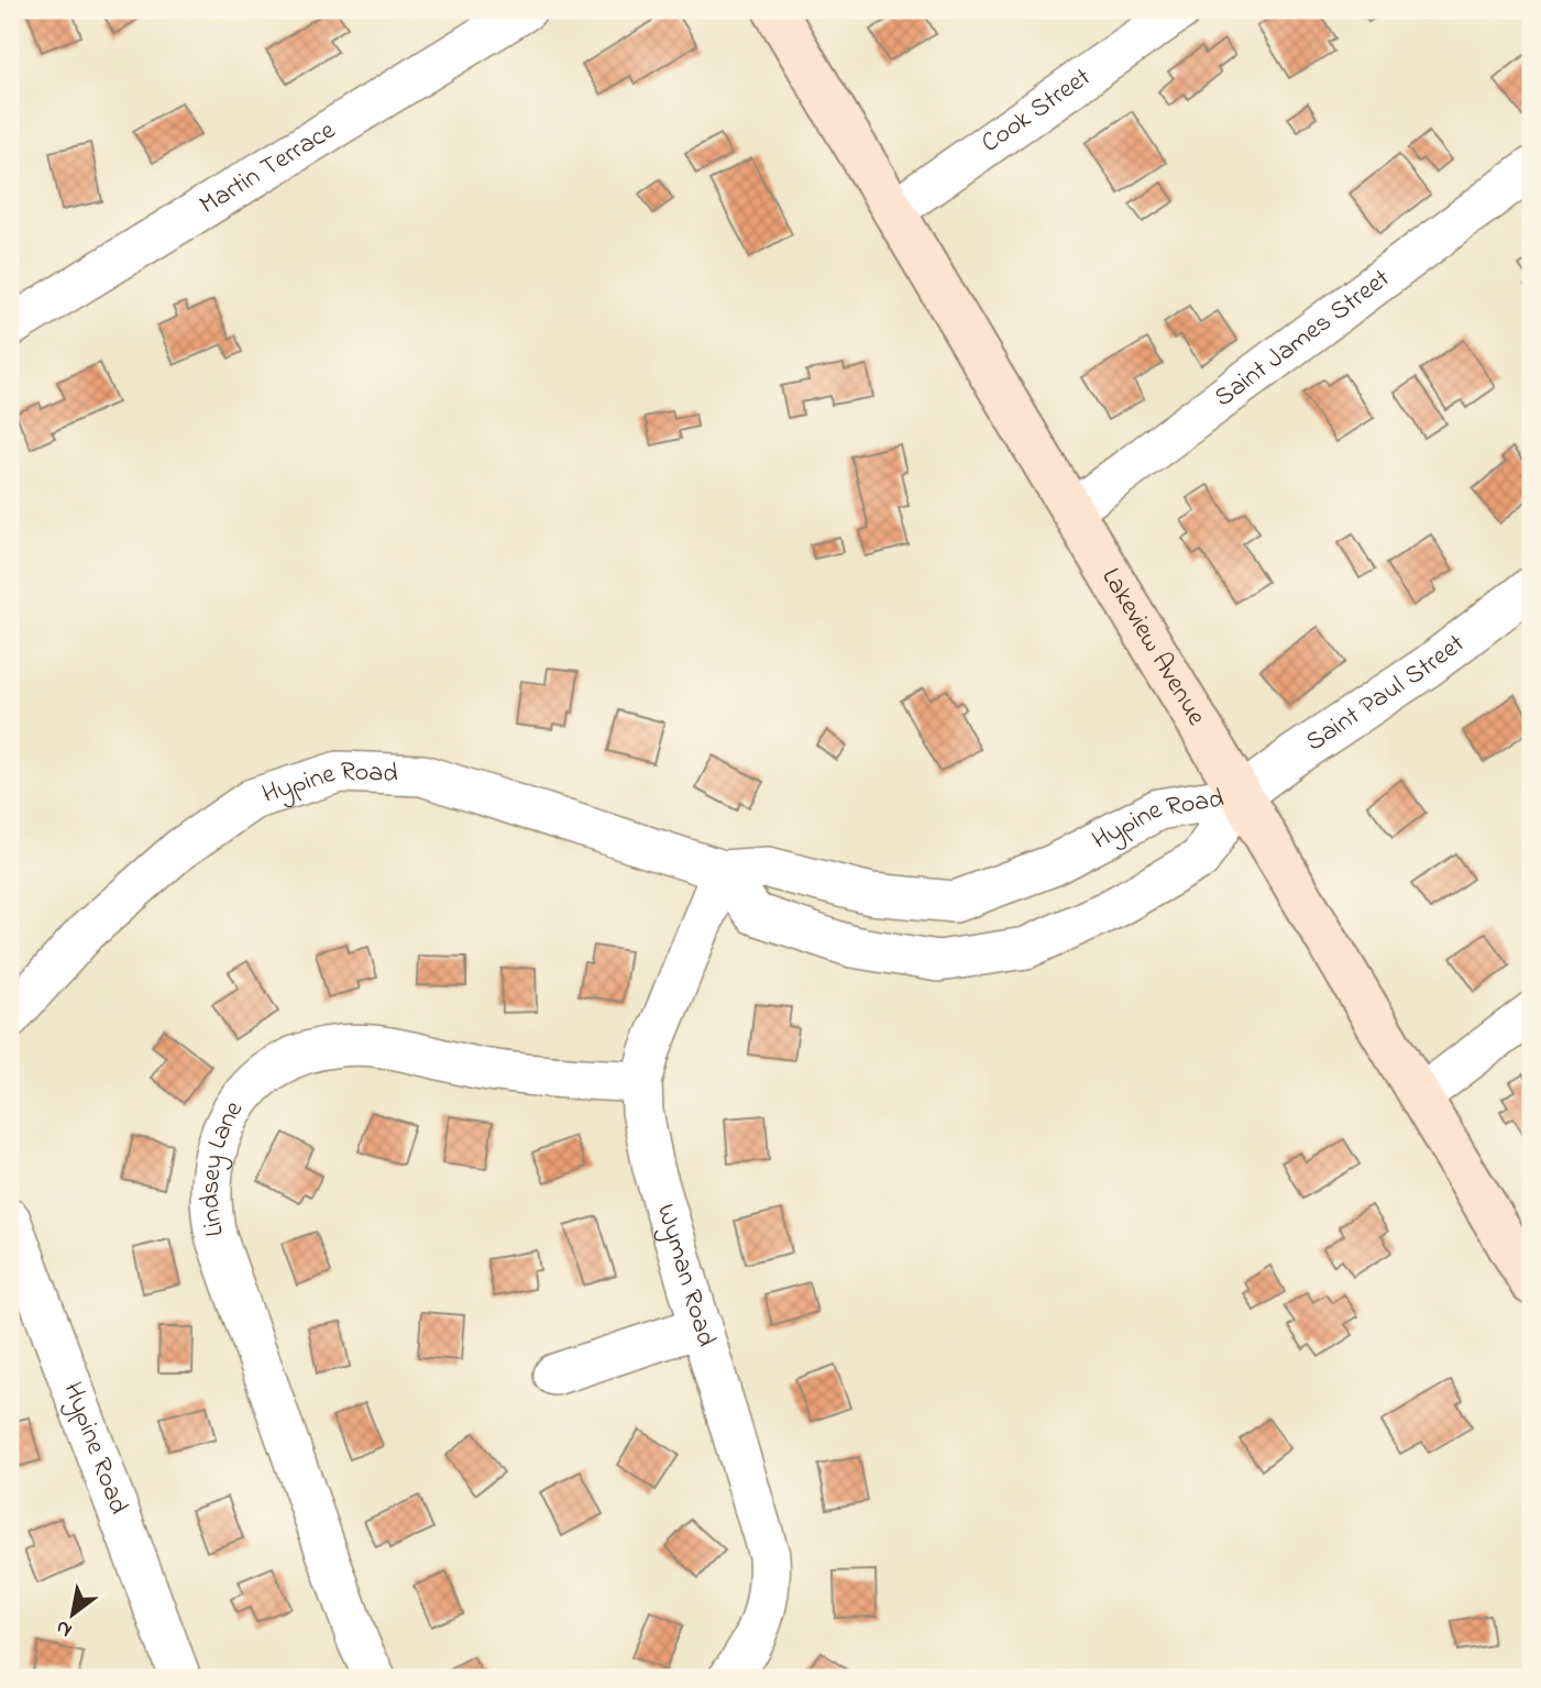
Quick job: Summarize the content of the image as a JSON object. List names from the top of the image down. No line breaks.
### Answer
{"streets":{"main road":["Lakeview Avenue"],"street":["Cook Street","Martin Terrace","Saint James Street","Saint Paul Street","Hypine Road","Lindsey Lane","Wyman Road"]},"crossings":[["Cook Street","Lakeview Avenue"],["Saint James Street","Lakeview Avenue"],["Lakeview Avenue","Saint Paul Street"],["Lakeview Avenue","Hypine Road"],["Saint Paul Street","Hypine Road"],["Hypine Road","Wyman Road"],["Lindsey Lane","Wyman Road"]],"north":"bottom left"}
